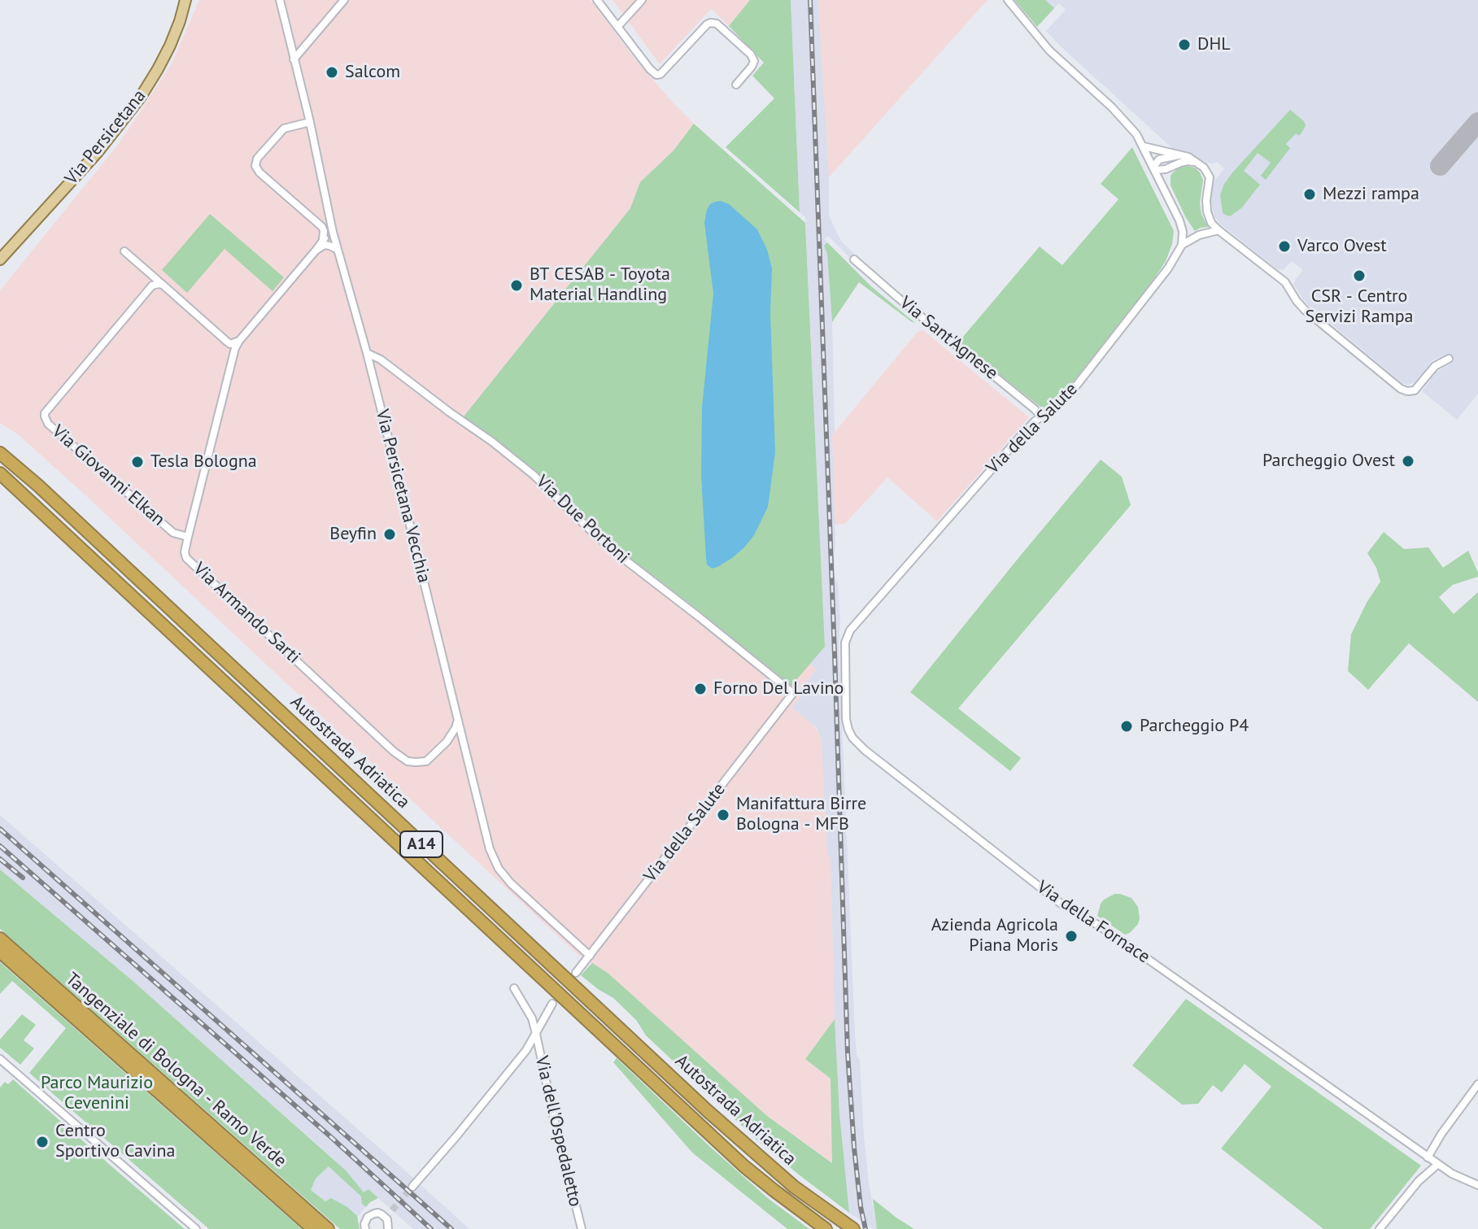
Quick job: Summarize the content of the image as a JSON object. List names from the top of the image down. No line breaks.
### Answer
{"streets":{"highway":["Autostrada Adriatica","A14","Tangenziale di Bologna - Ramo Verde"],"main road":["Via Persicetana"],"street":["Via Sant'Agnese","Via della Salute","Via Giovanni Elkan","Via Persicetana Vecchia","Via Due Portoni","Via Armando Sarti","Via della Fornace","Via dell'Ospedaletto"]},"crossings":[["Via Sant'Agnese","Via della Salute"],["Via della Salute","Via Persicetana Vecchia"],["Via della Salute","Via Due Portoni"],["Via della Salute","Via della Fornace"],["Via Giovanni Elkan","Via Armando Sarti"],["Via Persicetana Vecchia","Via Due Portoni"],["Via Persicetana Vecchia","Via Armando Sarti"]],"parks":["Parco Maurizio Cevenini"],"places":["DHL","Salcom","Mezzi rampa","Varco Ovest","CSR - Centro Servizi Rampa","BT CESAB - Toyota Material Handling","Parcheggio Ovest","Tesla Bologna","Beyfin","Forno Del Lavino","Parcheggio P4","Manifattura Birre Bologna - MFB","Azienda Agricola Piana Moris","Centro Sportivo Cavina"]}
